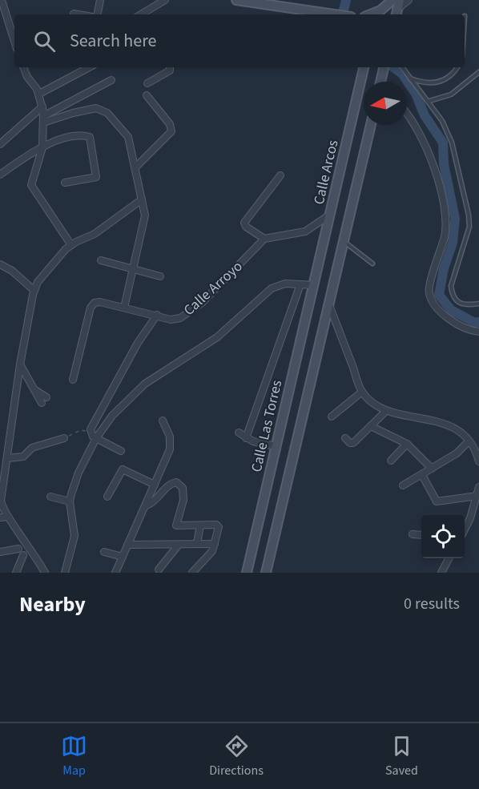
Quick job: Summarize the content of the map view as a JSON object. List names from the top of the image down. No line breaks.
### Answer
{"streets":{"main road":["Calle Arcos","Calle Las Torres"],"street":["Calle Arroyo"]},"crossings":[["Calle Arcos","Calle Las Torres"]],"north":"left","page":{"search":"Search here","heading":["Nearby","0 results"],"nav":["Map","Directions","Saved"]}}
